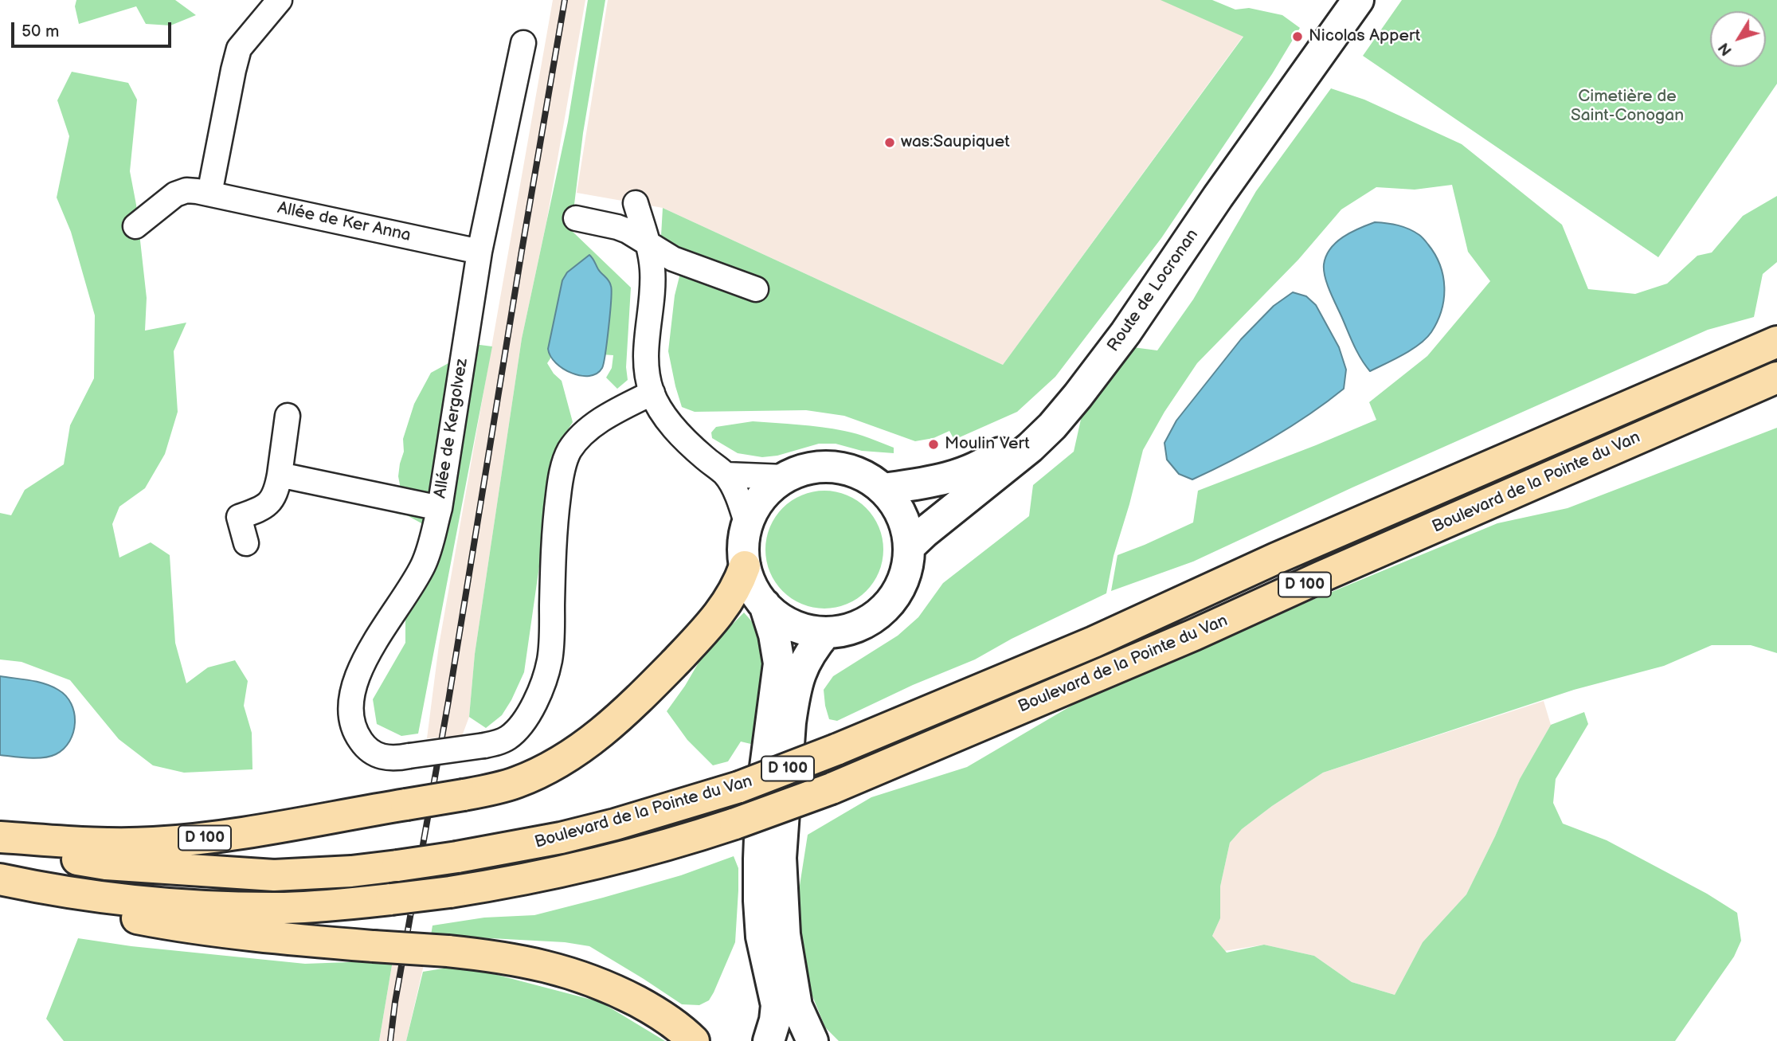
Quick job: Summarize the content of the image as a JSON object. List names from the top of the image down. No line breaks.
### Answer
{"streets":{"highway":["Boulevard de la Pointe du Van","D 100"],"main road":["Route de Locronan"],"street":["Allée de Ker Anna","Allée de Kergolvez"]},"crossings":[["Allée de Ker Anna","Allée de Kergolvez"],["Route de Locronan","D 100"]],"parks":["Cimetière de Saint-Conogan"],"places":["Nicolas Appert","was:Saupiquet","Moulin Vert"],"scale_bar":"50 m","north":"bottom left"}
